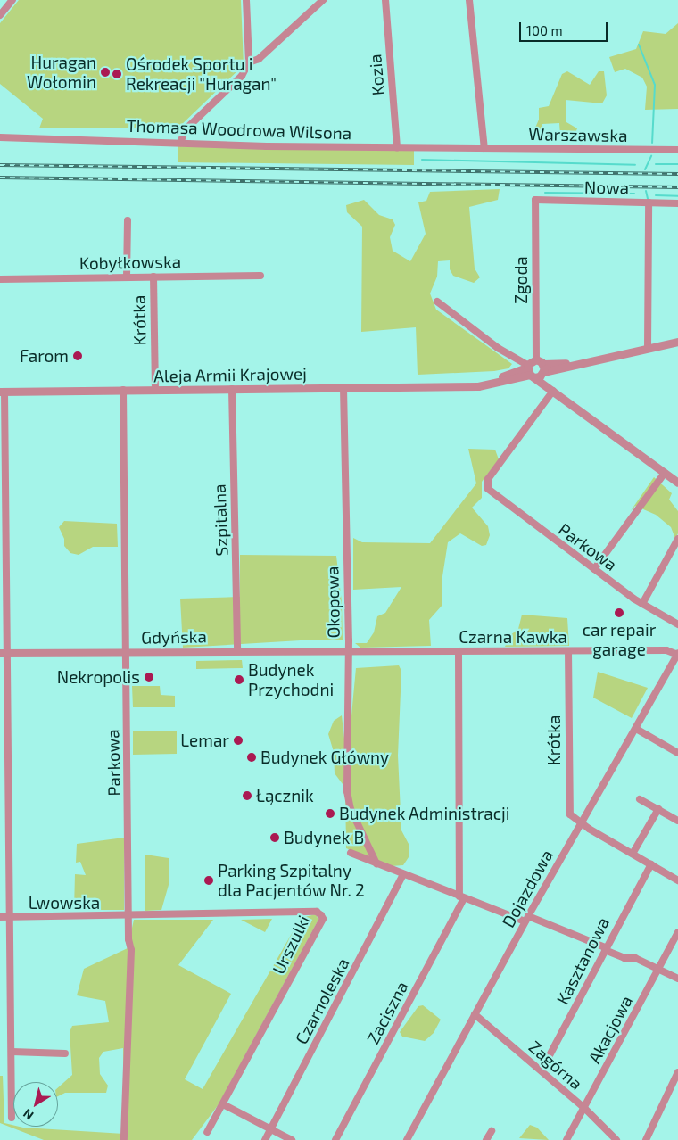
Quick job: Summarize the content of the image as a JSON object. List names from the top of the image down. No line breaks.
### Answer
{"streets":{"street":["Kozia","Thomasa Woodrowa Wilsona","Warszawska","Nowa","Kobyłkowska","Zgoda","Krótka","Aleja Armii Krajowej","Szpitalna","Parkowa","Okopowa","Gdyńska","Czarna Kawka","Dojazdowa","Lwowska","Urszulki","Kasztanowa","Czarnoleska","Zaciszna","Akacjowa","Zagórna"]},"crossings":[["Kozia","Thomasa Woodrowa Wilsona"],["Thomasa Woodrowa Wilsona","Warszawska"],["Nowa","Zgoda"],["Kobyłkowska","Krótka"],["Zgoda","Aleja Armii Krajowej"],["Krótka","Aleja Armii Krajowej"],["Krótka","Czarna Kawka"],["Krótka","Dojazdowa"],["Aleja Armii Krajowej","Szpitalna"],["Aleja Armii Krajowej","Parkowa"],["Aleja Armii Krajowej","Okopowa"],["Szpitalna","Gdyńska"],["Parkowa","Gdyńska"],["Parkowa","Lwowska"],["Parkowa","Urszulki"],["Okopowa","Gdyńska"],["Okopowa","Czarna Kawka"],["Gdyńska","Czarna Kawka"],["Czarna Kawka","Dojazdowa"],["Czarna Kawka","Zaciszna"],["Dojazdowa","Zagórna"],["Lwowska","Urszulki"],["Kasztanowa","Zagórna"],["Akacjowa","Zagórna"]],"places":["Huragan Wołomin","Ośrodek Sportu i Rekreacji \"Huragan\"","Farom","car repair garage","Nekropolis","Budynek Przychodni","Lemar","Budynek Główny","Łącznik","Budynek Administracji","Budynek B","Parking Szpitalny dla Pacjentów Nr. 2"],"scale_bar":"100 m","north":"bottom left"}
